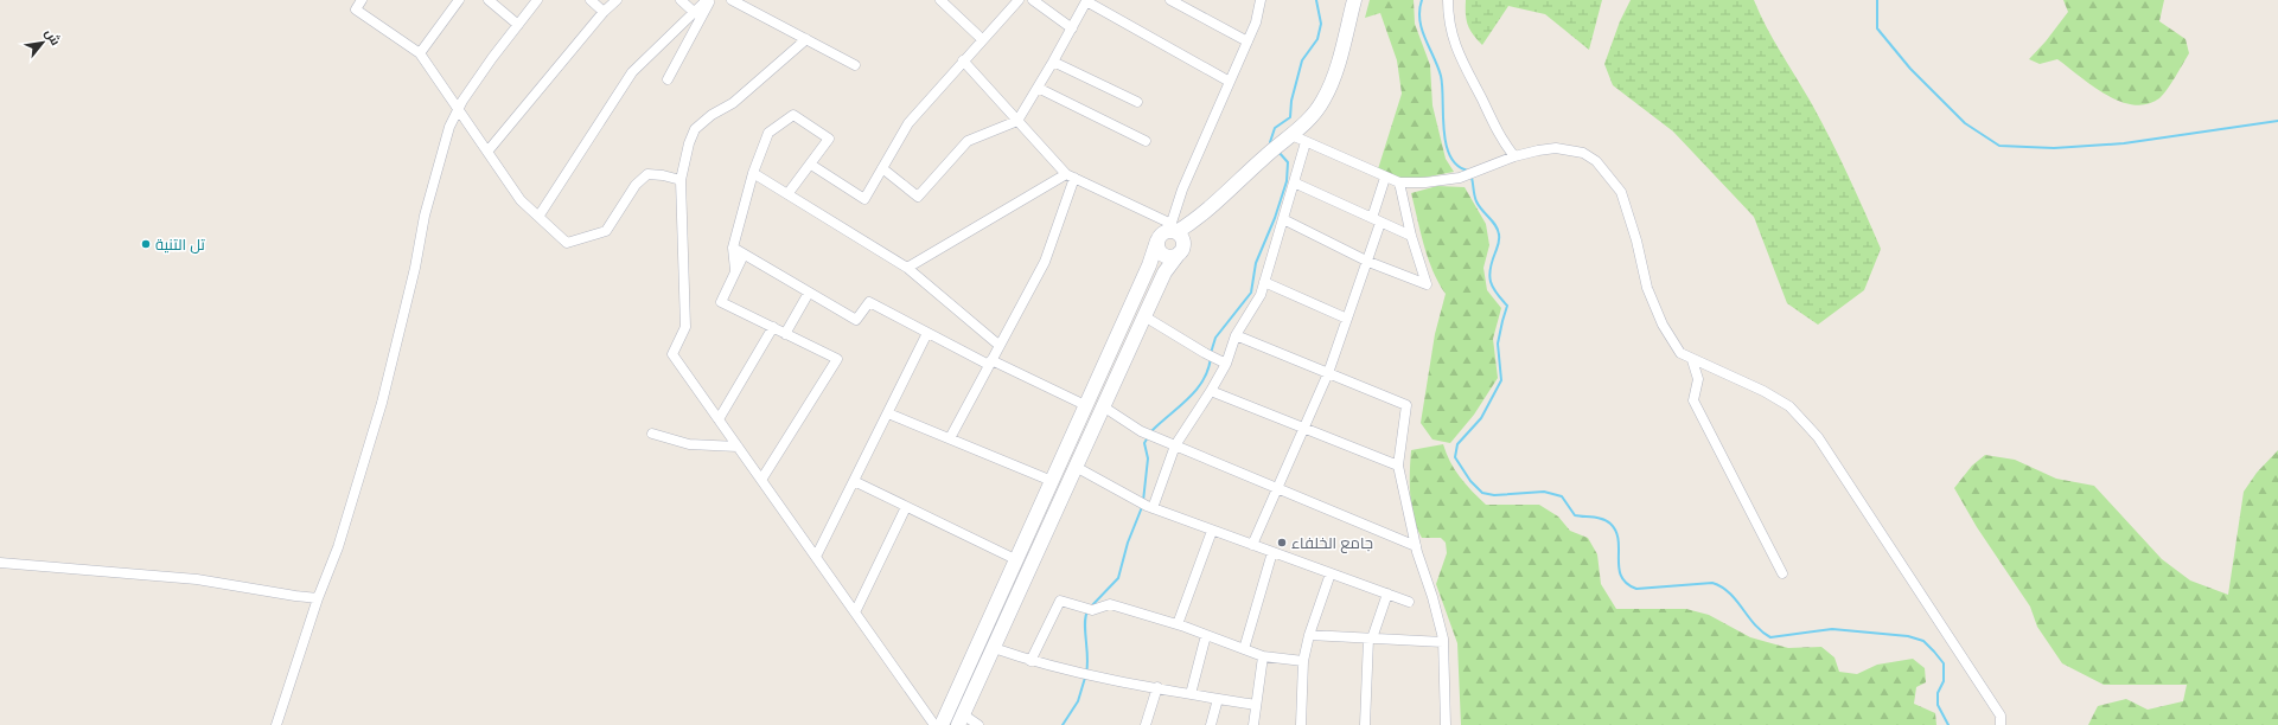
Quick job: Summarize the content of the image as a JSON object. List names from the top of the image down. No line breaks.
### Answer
{"places":["تل التنية","جامع الخلفاء"],"north":"top right"}
